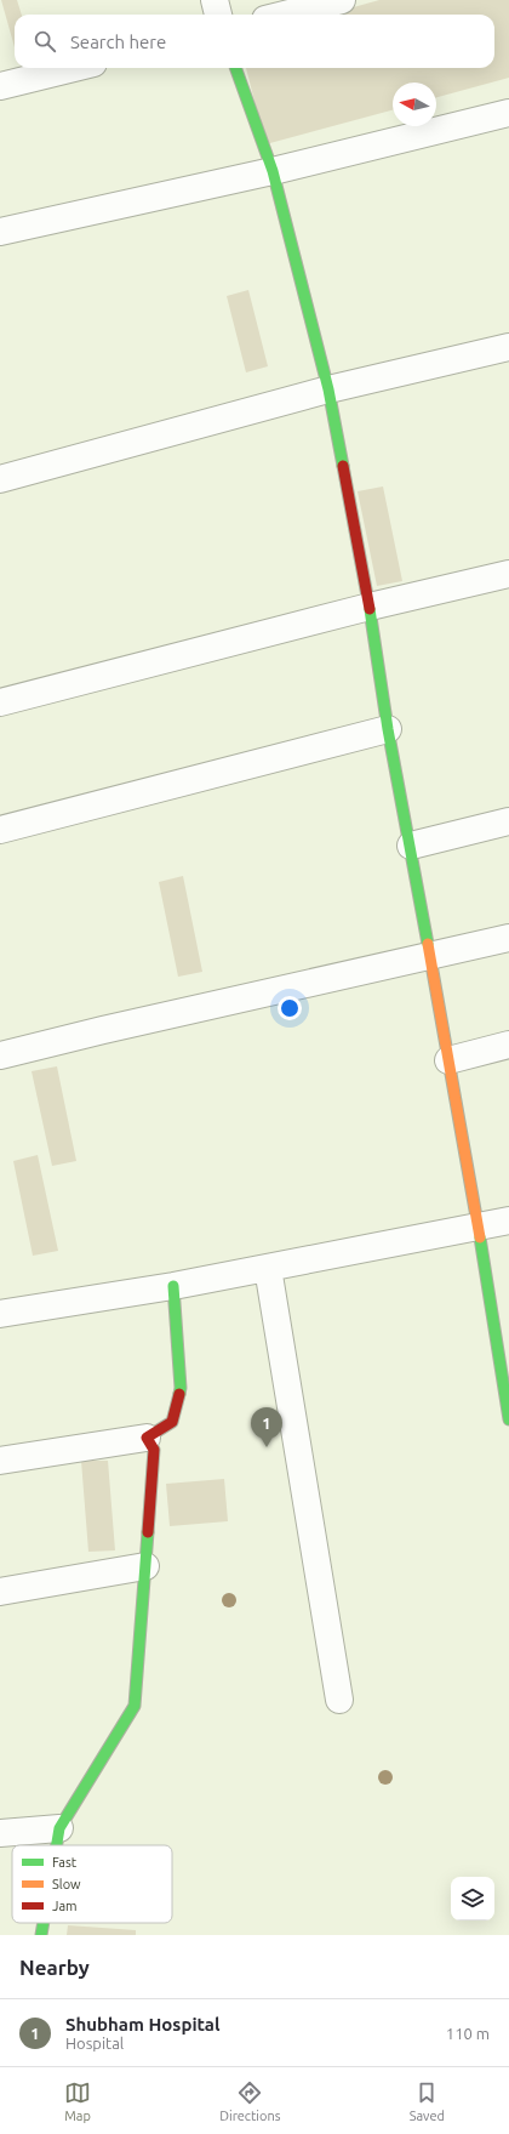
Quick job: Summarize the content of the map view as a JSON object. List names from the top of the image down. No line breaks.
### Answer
{"legend":["Fast","Slow","Jam"],"north":"left","page":{"search":"Search here","pins":"1","heading":"Nearby","list":[{"mark":"1","name":"Shubham Hospital","note":"Hospital","value":"110 m"}],"nav":["Map","Directions","Saved"]}}
